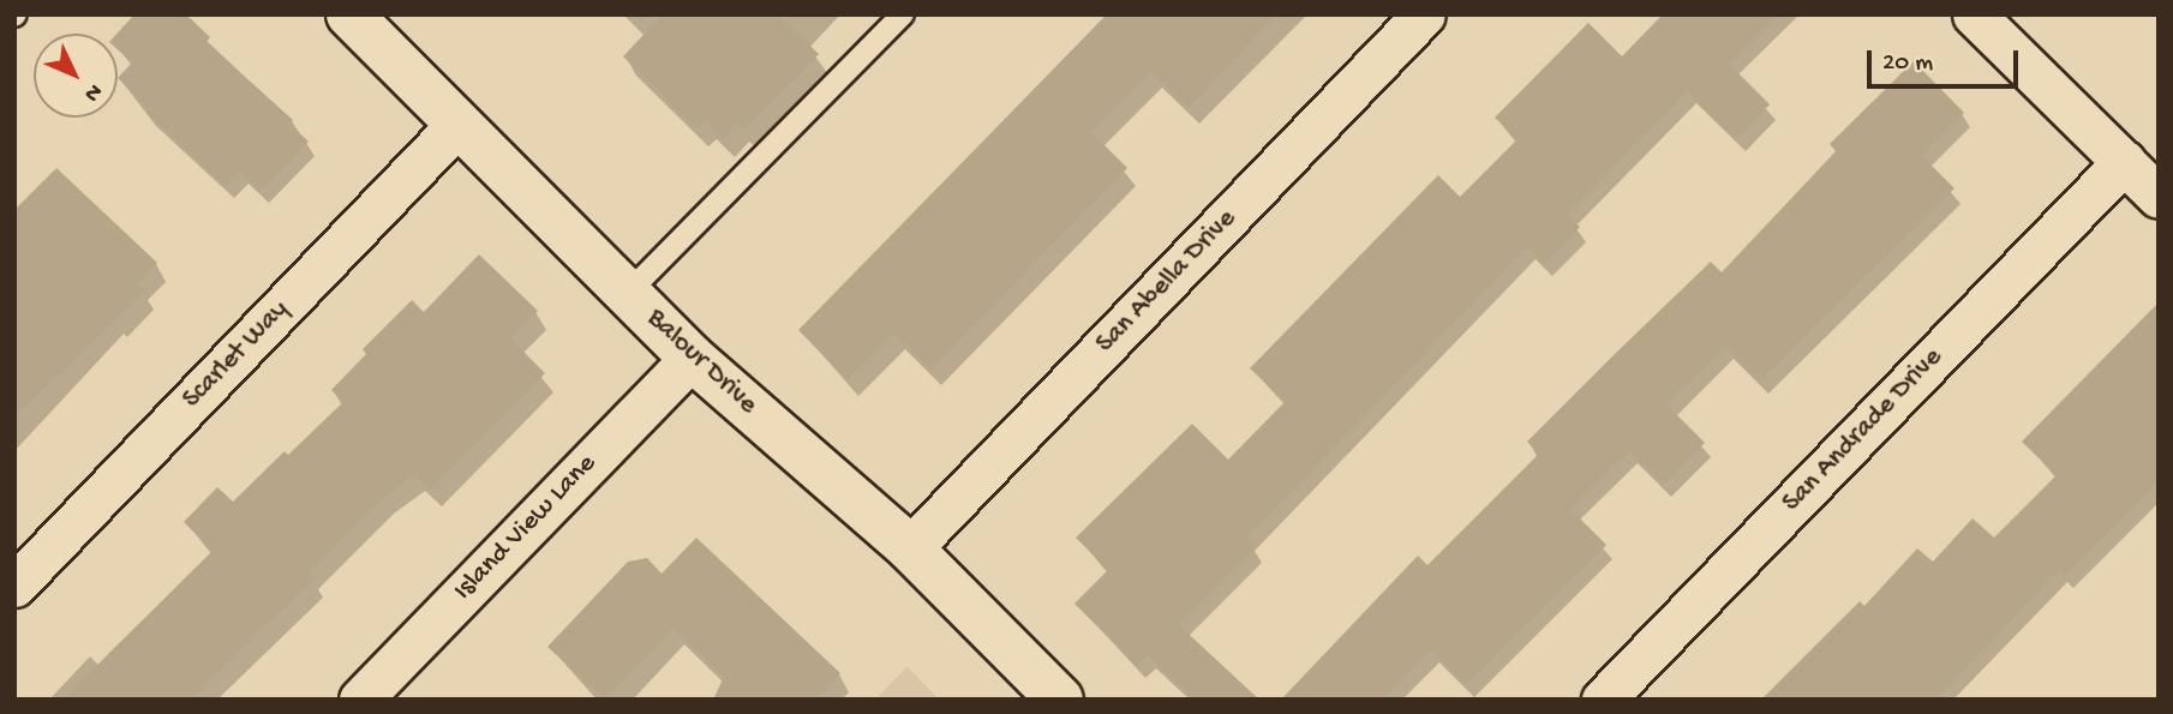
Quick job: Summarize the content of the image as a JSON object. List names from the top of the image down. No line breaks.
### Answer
{"streets":{"street":["San Abella Drive","Scarlet Way","Balour Drive","San Andrade Drive","Island View Lane"]},"crossings":[["San Abella Drive","Balour Drive"],["Scarlet Way","Balour Drive"],["Balour Drive","Island View Lane"]],"scale_bar":"20 m","north":"bottom right"}
